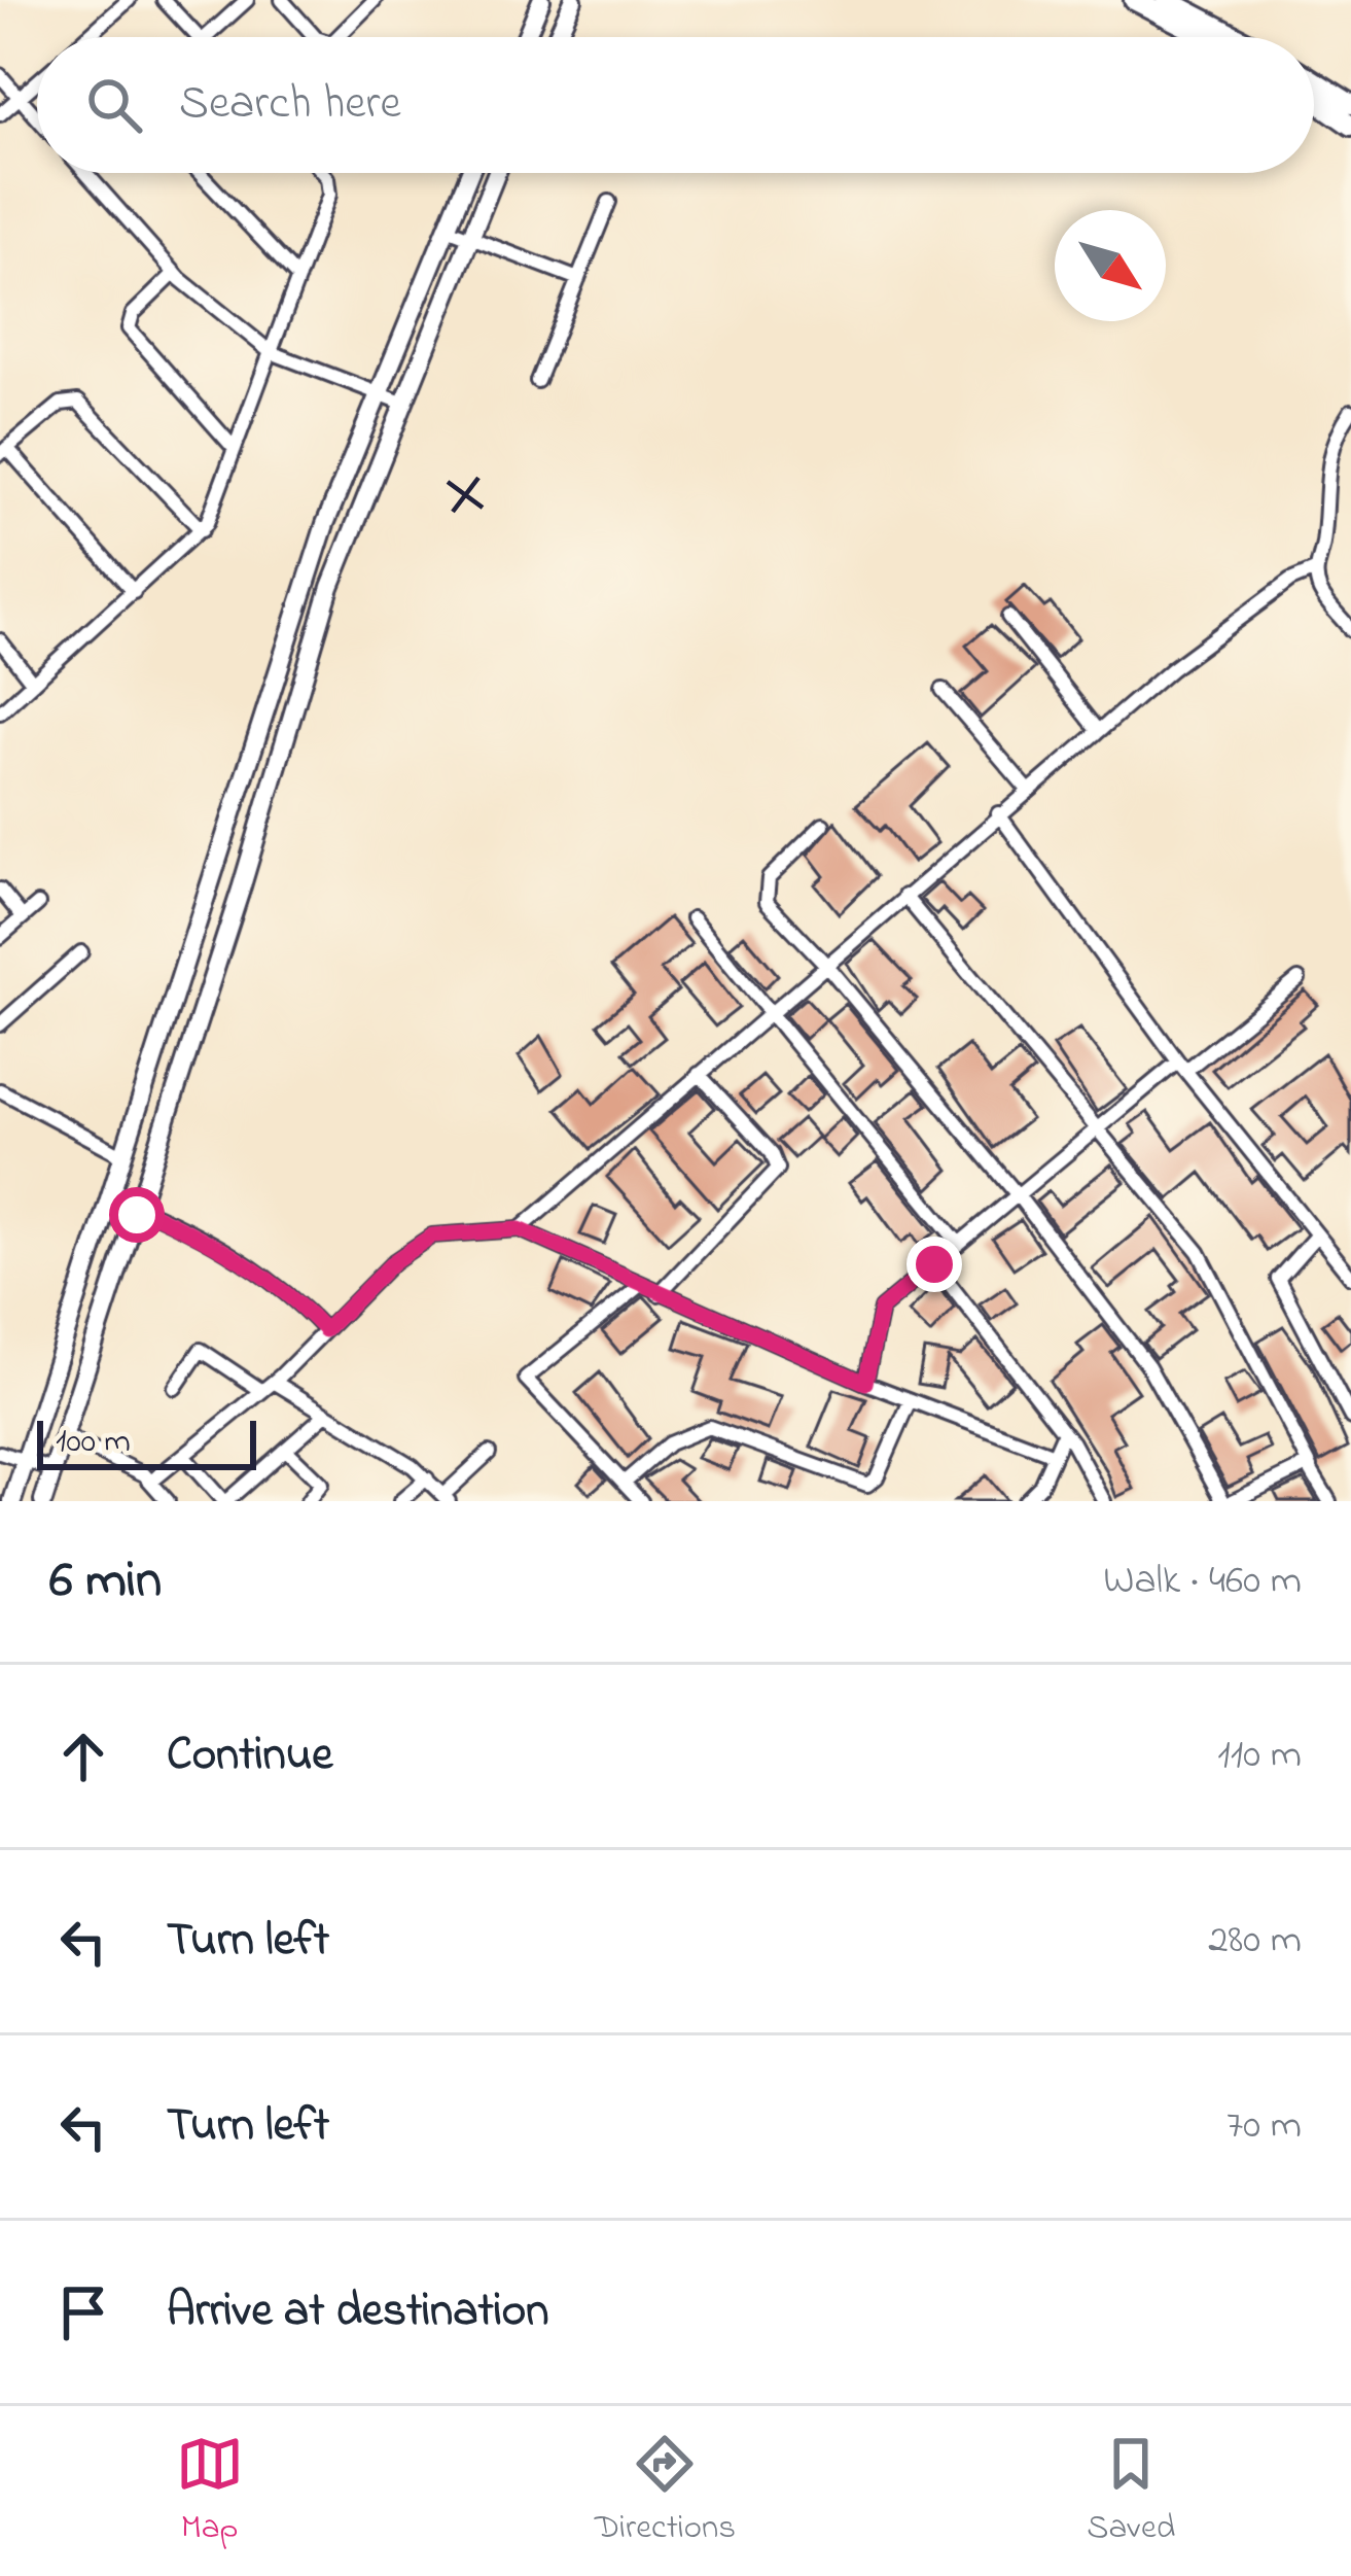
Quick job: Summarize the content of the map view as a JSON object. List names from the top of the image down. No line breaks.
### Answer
{"scale_bar":"100 m","north":"bottom right","page":{"search":"Search here","scale":"100 m","heading":["6 min","Walk · 460 m"],"list":[["Continue","110 m"],["Turn left","280 m"],["Turn left","70 m"],"Arrive at destination"],"nav":["Map","Directions","Saved"]}}
